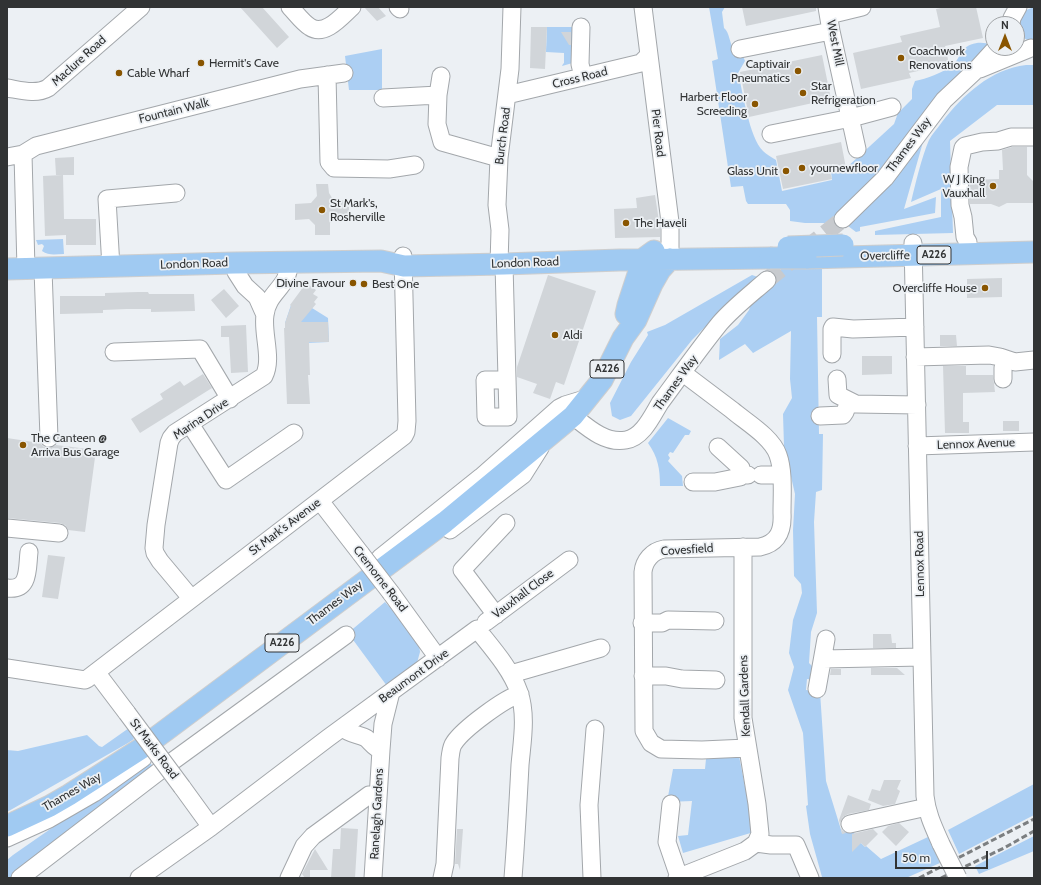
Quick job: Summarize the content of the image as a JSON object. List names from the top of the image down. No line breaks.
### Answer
{"streets":{"main road":["Thames Way","A226","Overcliffe","London Road"],"street":["West Mill","Maclure Road","Cross Road","Fountain Walk","Pier Road","Burch Road","Marina Drive","Lennox Avenue","St Mark's Avenue","Covesfield","Lennox Road","Cremorne Road","Vauxhall Close","Beaumont Drive","Kendall Gardens","St Marks Road","Ranelagh Gardens"]},"crossings":[["Cross Road","Pier Road"],["Cross Road","Burch Road"],["Pier Road","Thames Way"],["Pier Road","London Road"],["Burch Road","London Road"],["Thames Way","A226"],["Thames Way","London Road"],["Thames Way","Covesfield"],["A226","London Road"],["Overcliffe","London Road"],["Overcliffe","Lennox Road"],["London Road","Marina Drive"],["London Road","St Mark's Avenue"],["Marina Drive","St Mark's Avenue"],["Lennox Avenue","Lennox Road"],["St Mark's Avenue","Cremorne Road"],["St Mark's Avenue","St Marks Road"],["Covesfield","Kendall Gardens"],["Cremorne Road","Beaumont Drive"],["Vauxhall Close","Beaumont Drive"],["Beaumont Drive","St Marks Road"],["Beaumont Drive","Ranelagh Gardens"]],"places":["Coachwork Renovations","Hermit's Cave","Captivair Pneumatics","Cable Wharf","Star Refrigeration","Harbert Floor Screeding","yournewfloor","Glass Unit","W J King Vauxhall","St Mark's, Rosherville","The Haveli","Divine Favour","Best One","Overcliffe House","Aldi","The Canteen @ Arriva Bus Garage"],"scale_bar":"50 m","north":"top"}
